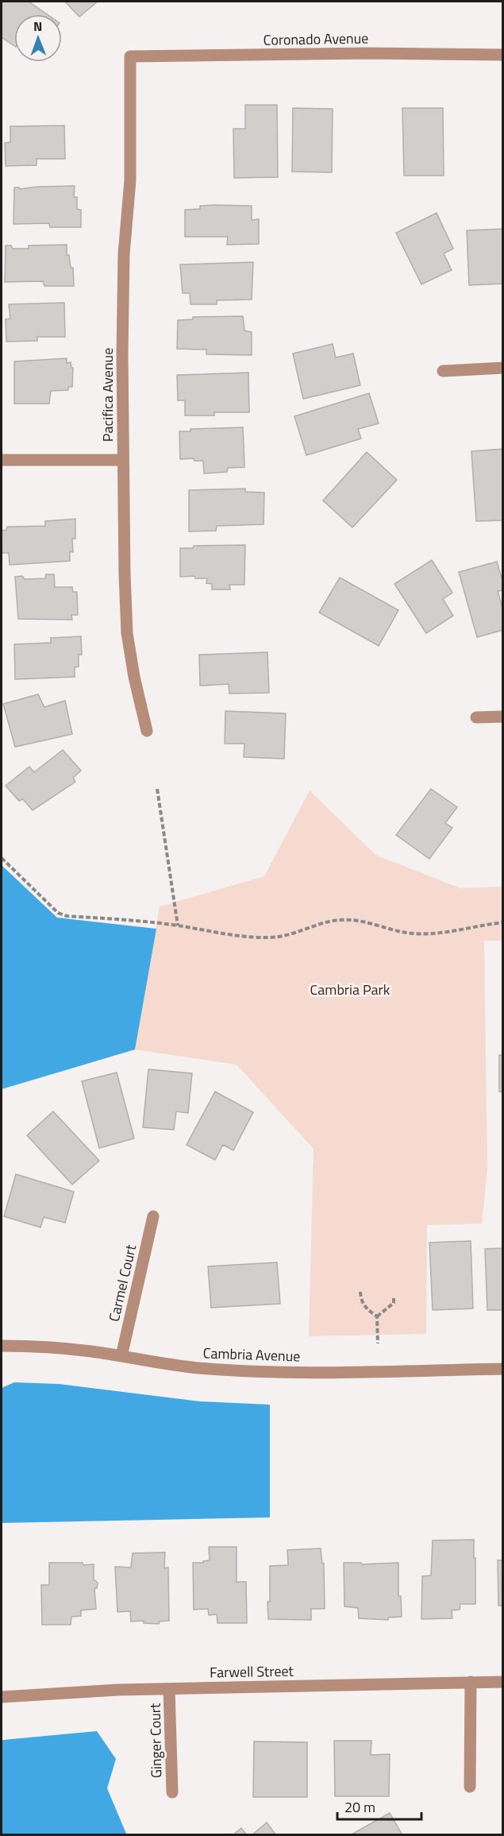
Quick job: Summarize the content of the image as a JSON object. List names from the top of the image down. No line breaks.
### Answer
{"streets":{"street":["Coronado Avenue","Pacifica Avenue","Carmel Court","Cambria Avenue","Farwell Street","Ginger Court"]},"crossings":[["Coronado Avenue","Pacifica Avenue"],["Carmel Court","Cambria Avenue"],["Farwell Street","Ginger Court"]],"parks":["Cambria Park"],"scale_bar":"20 m","north":"top"}
